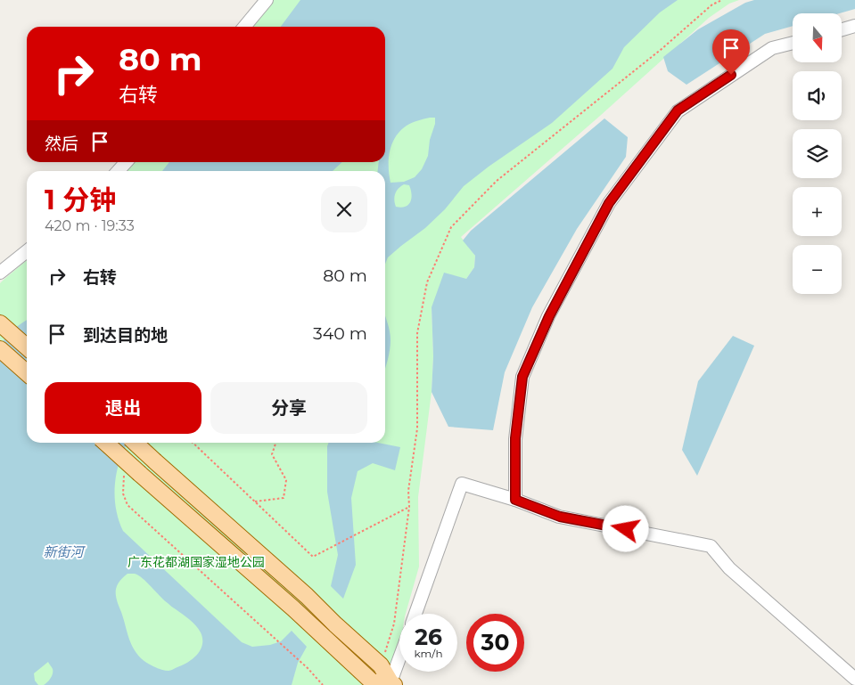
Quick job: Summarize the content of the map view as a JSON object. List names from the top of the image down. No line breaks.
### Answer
{"water":["新街河"],"parks":["广东花都湖国家湿地公园"],"north":"bottom","page":{"map_buttons":["+","−"],"turn":["80 m","右转"],"then":"然后","heading":["1 分钟","420 m · 19:33"],"list":[{"name":"右转","value":"80 m"},{"name":"到达目的地","value":"340 m"}],"buttons":["退出","分享"],"speed":"26 km/h","limit":"30"}}
